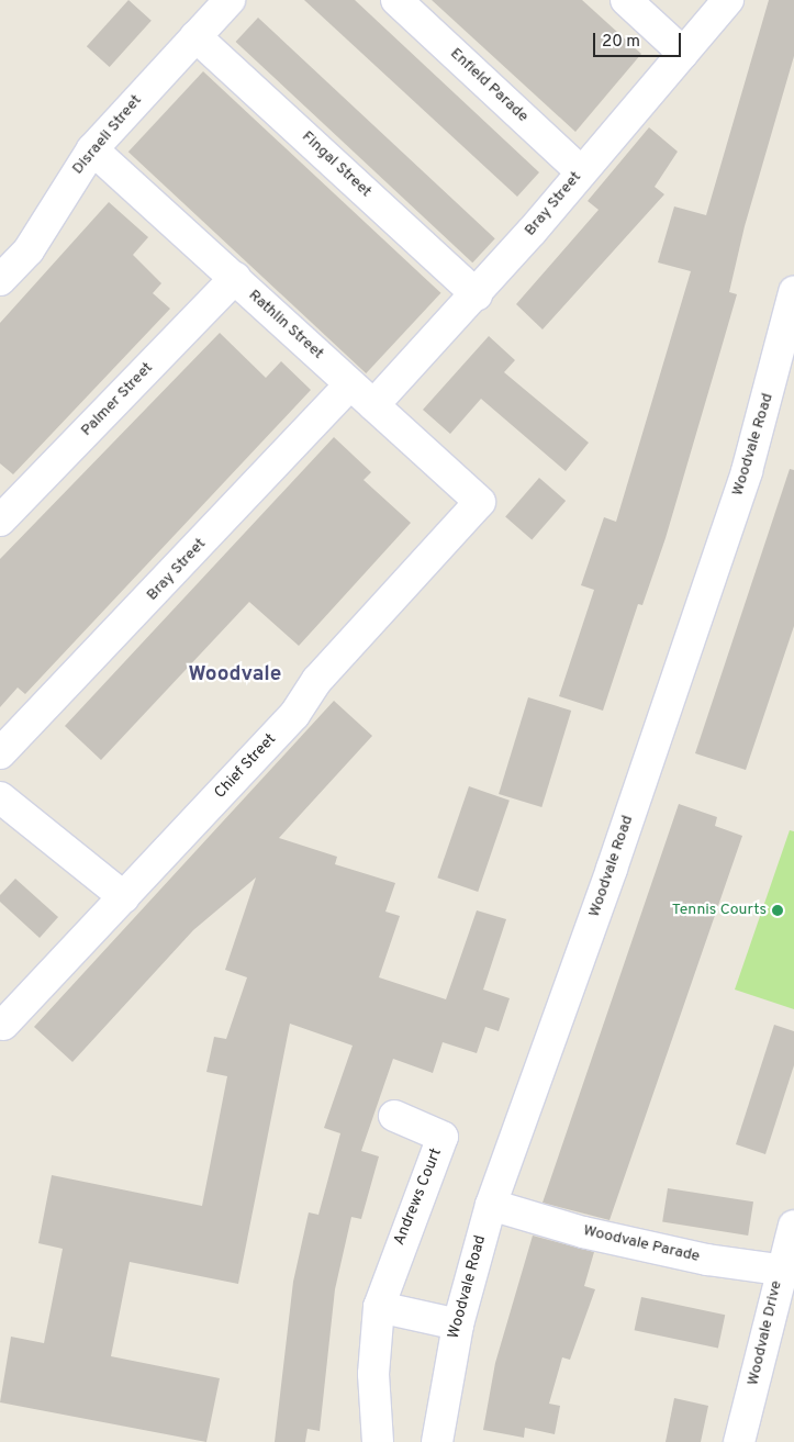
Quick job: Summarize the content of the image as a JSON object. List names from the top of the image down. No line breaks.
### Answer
{"streets":{"street":["Enfield Parade","Disraeli Street","Fingal Street","Bray Street","Rathlin Street","Palmer Street","Woodvale Road","Chief Street","Andrews Court","Woodvale Parade","Woodvale Drive"]},"crossings":[["Enfield Parade","Bray Street"],["Disraeli Street","Fingal Street"],["Disraeli Street","Rathlin Street"],["Fingal Street","Bray Street"],["Bray Street","Rathlin Street"],["Rathlin Street","Palmer Street"],["Rathlin Street","Chief Street"],["Woodvale Road","Woodvale Parade"],["Woodvale Parade","Woodvale Drive"]],"districts":["Woodvale"],"places":["Tennis Courts"],"scale_bar":"20 m"}
